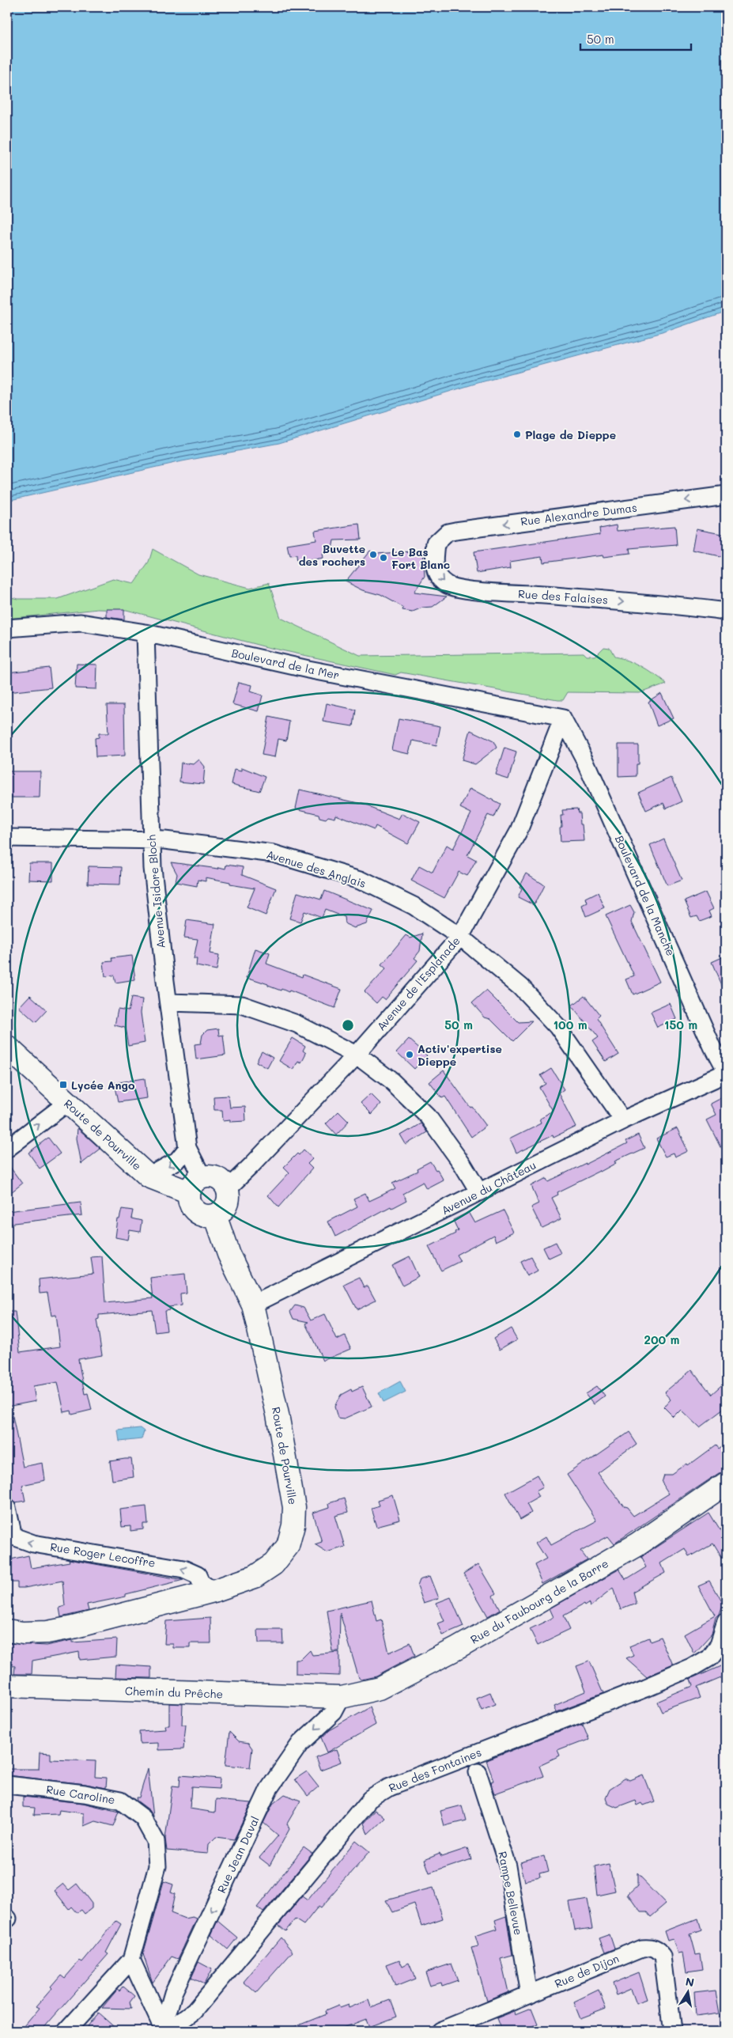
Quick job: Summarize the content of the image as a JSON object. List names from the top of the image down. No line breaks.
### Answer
{"streets":{"main road":["Route de Pourville","Rue du Faubourg de la Barre","Chemin du Prêche"],"street":["Rue Alexandre Dumas","Rue des Falaises","Boulevard de la Mer","Avenue des Anglais","Avenue Isidore Bloch","Boulevard de la Manche","Avenue de l'Esplanade","Avenue du Château","Rue Roger Lecoffre","Rue des Fontaines","Rue Caroline","Rue Jean Daval","Rampe Bellevue","Rue de Dijon"]},"crossings":[["Rue Alexandre Dumas","Rue des Falaises"],["Boulevard de la Mer","Avenue Isidore Bloch"],["Boulevard de la Mer","Boulevard de la Manche"],["Boulevard de la Mer","Avenue de l'Esplanade"],["Avenue des Anglais","Avenue Isidore Bloch"],["Avenue des Anglais","Avenue de l'Esplanade"],["Avenue des Anglais","Avenue du Château"],["Avenue Isidore Bloch","Avenue de l'Esplanade"],["Avenue Isidore Bloch","Route de Pourville"],["Boulevard de la Manche","Avenue de l'Esplanade"],["Boulevard de la Manche","Avenue du Château"],["Avenue de l'Esplanade","Route de Pourville"],["Route de Pourville","Avenue du Château"],["Route de Pourville","Rue Roger Lecoffre"],["Rue du Faubourg de la Barre","Chemin du Prêche"],["Rue du Faubourg de la Barre","Rue Jean Daval"],["Chemin du Prêche","Rue Jean Daval"],["Rue des Fontaines","Rue Jean Daval"],["Rampe Bellevue","Rue de Dijon"]],"one_way":["Rue Alexandre Dumas","Rue des Falaises","Rue Roger Lecoffre","Rue Jean Daval"],"places":{"other":["Plage de Dieppe","Buvette des rochers","Le Bas Fort Blanc","Activ'expertise Dieppe"],"transit":["Lycée Ango"]},"scale_bar":"50 m","north":"top","rings":["50 m","100 m","150 m","200 m"]}
